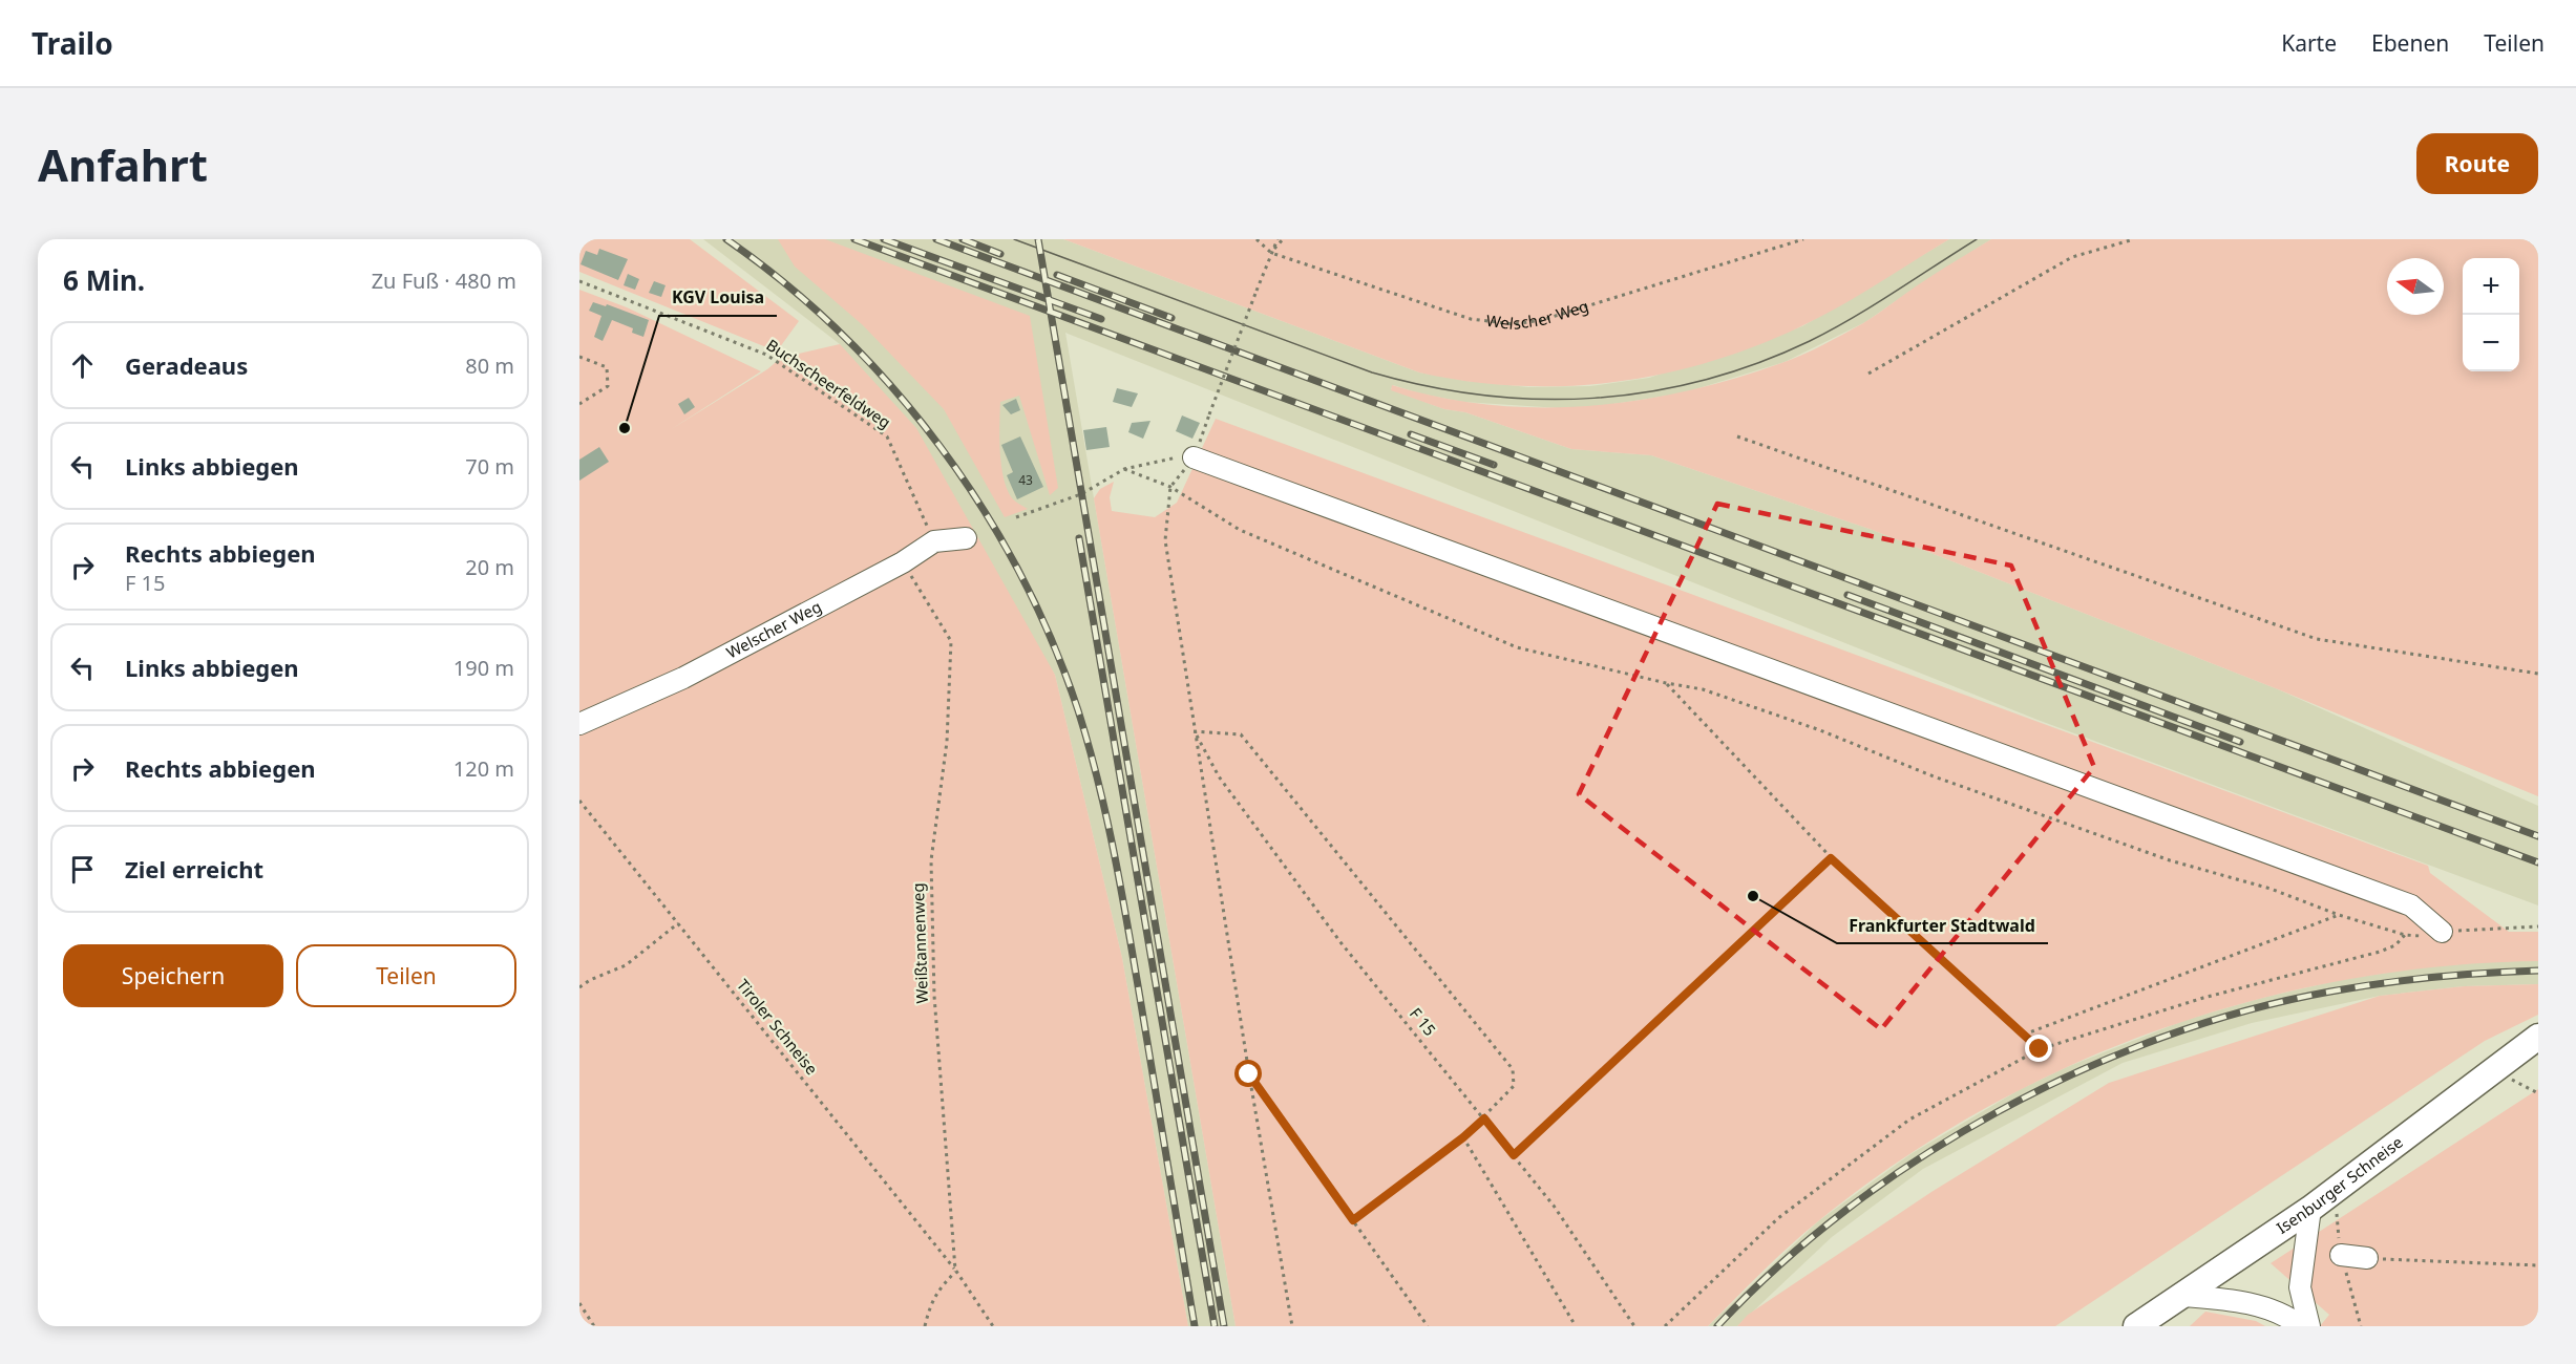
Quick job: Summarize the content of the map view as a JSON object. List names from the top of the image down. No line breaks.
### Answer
{"streets":{"main road":["Isenburger Schneise"],"street":["Welscher Weg"],"path":["Buchscheerfeldweg","Weißtannenweg","F 15","Tiroler Schneise"]},"crossings":[["Welscher Weg","Buchscheerfeldweg"],["Welscher Weg","Weißtannenweg"],["Weißtannenweg","Tiroler Schneise"]],"places":["KGV Louisa","Frankfurter Stadtwald"],"house_numbers":["43"],"north":"left","page":{"header":"Trailo","nav":["Karte","Ebenen","Teilen"],"buttons":["Route",["Speichern","Teilen"]],"title":"Anfahrt","heading":["6 Min.","Zu Fuß · 480 m"],"map_buttons":["+","−"],"list":[["Geradeaus","80 m"],["Links abbiegen","70 m"],["Rechts abbiegen","F 15","20 m"],["Links abbiegen","190 m"],["Rechts abbiegen","120 m"],"Ziel erreicht"]}}
